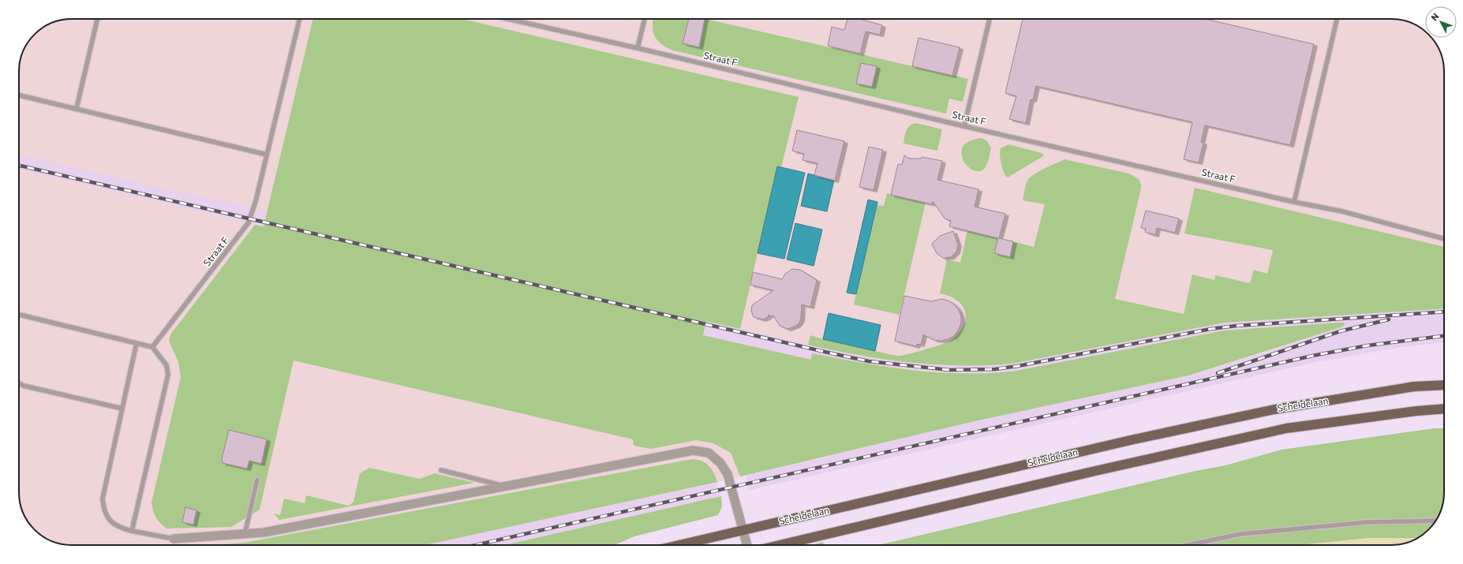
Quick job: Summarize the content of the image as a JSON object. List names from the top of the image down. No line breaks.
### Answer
{"streets":{"main road":["Scheldelaan"],"lane":["Straat F"]},"north":"top left"}
